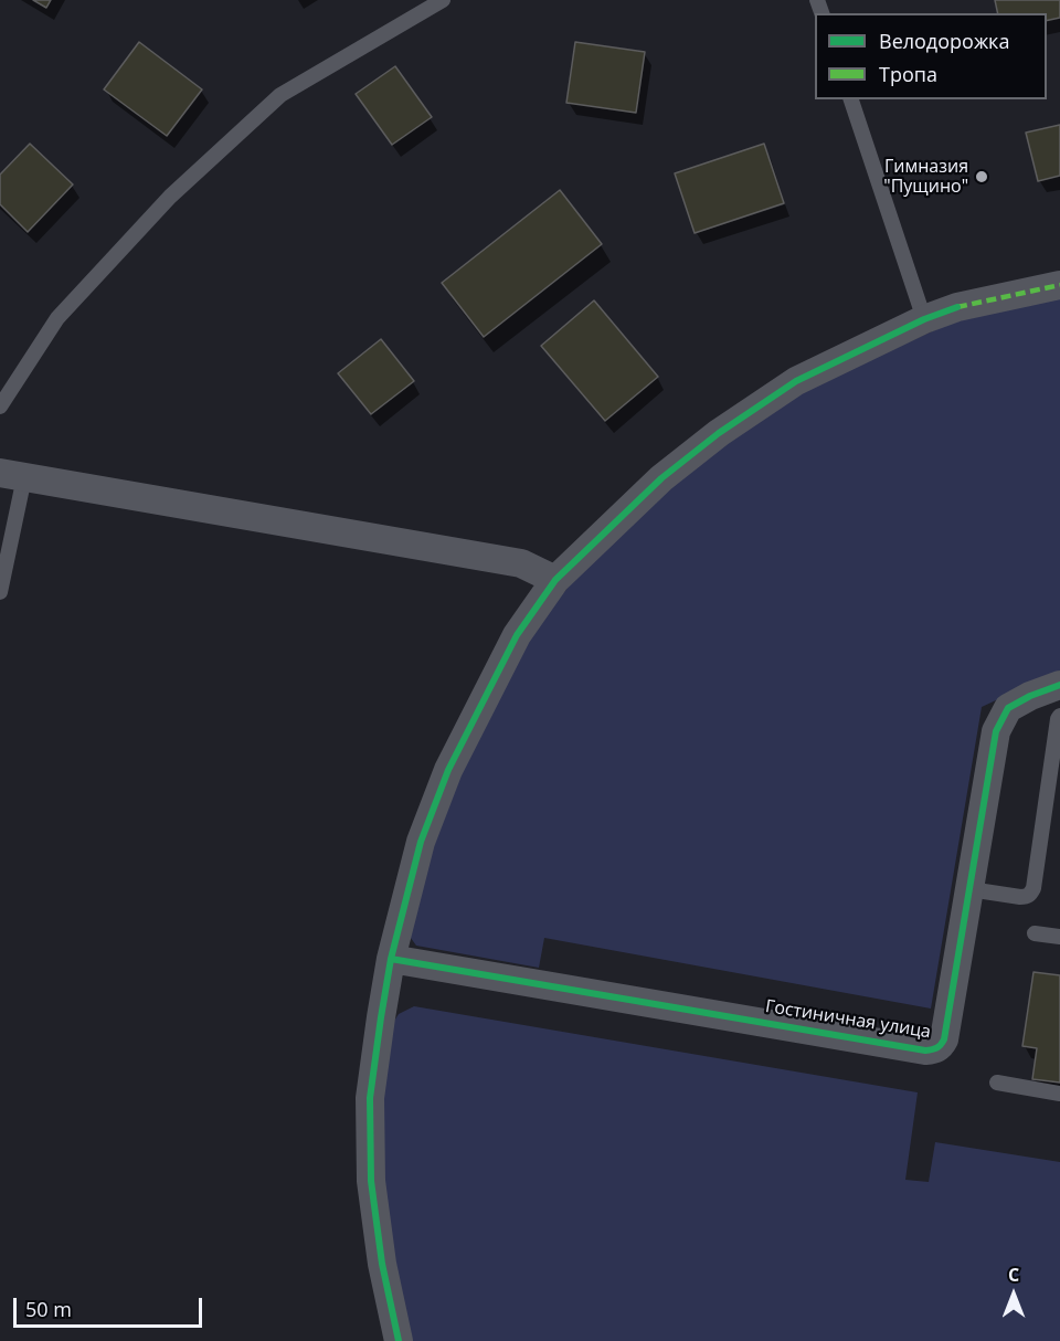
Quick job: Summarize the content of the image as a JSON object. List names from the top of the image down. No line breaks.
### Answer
{"streets":{"street":["Гостиничная улица"]},"places":["Гимназия \"Пущино\""],"legend":["Велодорожка","Тропа"],"scale_bar":"50 m","north":"top"}
